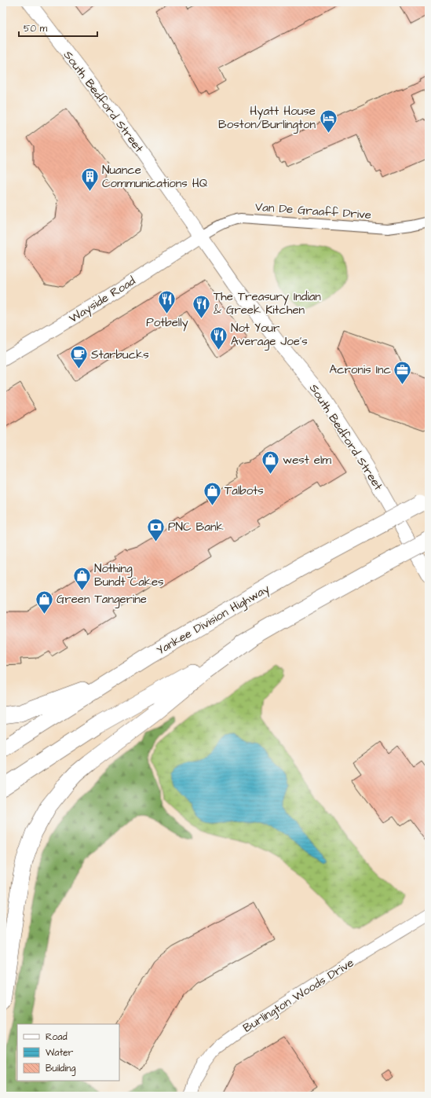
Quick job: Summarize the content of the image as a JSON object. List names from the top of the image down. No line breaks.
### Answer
{"streets":{"highway":["Yankee Division Highway"],"main road":["South Bedford Street","Wayside Road"],"street":["Van De Graaff Drive","Burlington Woods Drive"]},"crossings":[["South Bedford Street","Van De Graaff Drive"],["South Bedford Street","Wayside Road"],["Van De Graaff Drive","Wayside Road"]],"places":{"hotel":["Hyatt House Boston/Burlington"],"building":["Nuance Communications HQ"],"restaurant":["Potbelly","The Treasury Indian & Greek Kitchen","Not Your Average Joe's"],"cafe":["Starbucks"],"office":["Acronis Inc"],"shop":["west elm","Talbots","Nothing Bundt Cakes","Green Tangerine"],"bank":["PNC Bank"]},"legend":["Road","Water","Building"],"scale_bar":"50 m"}
